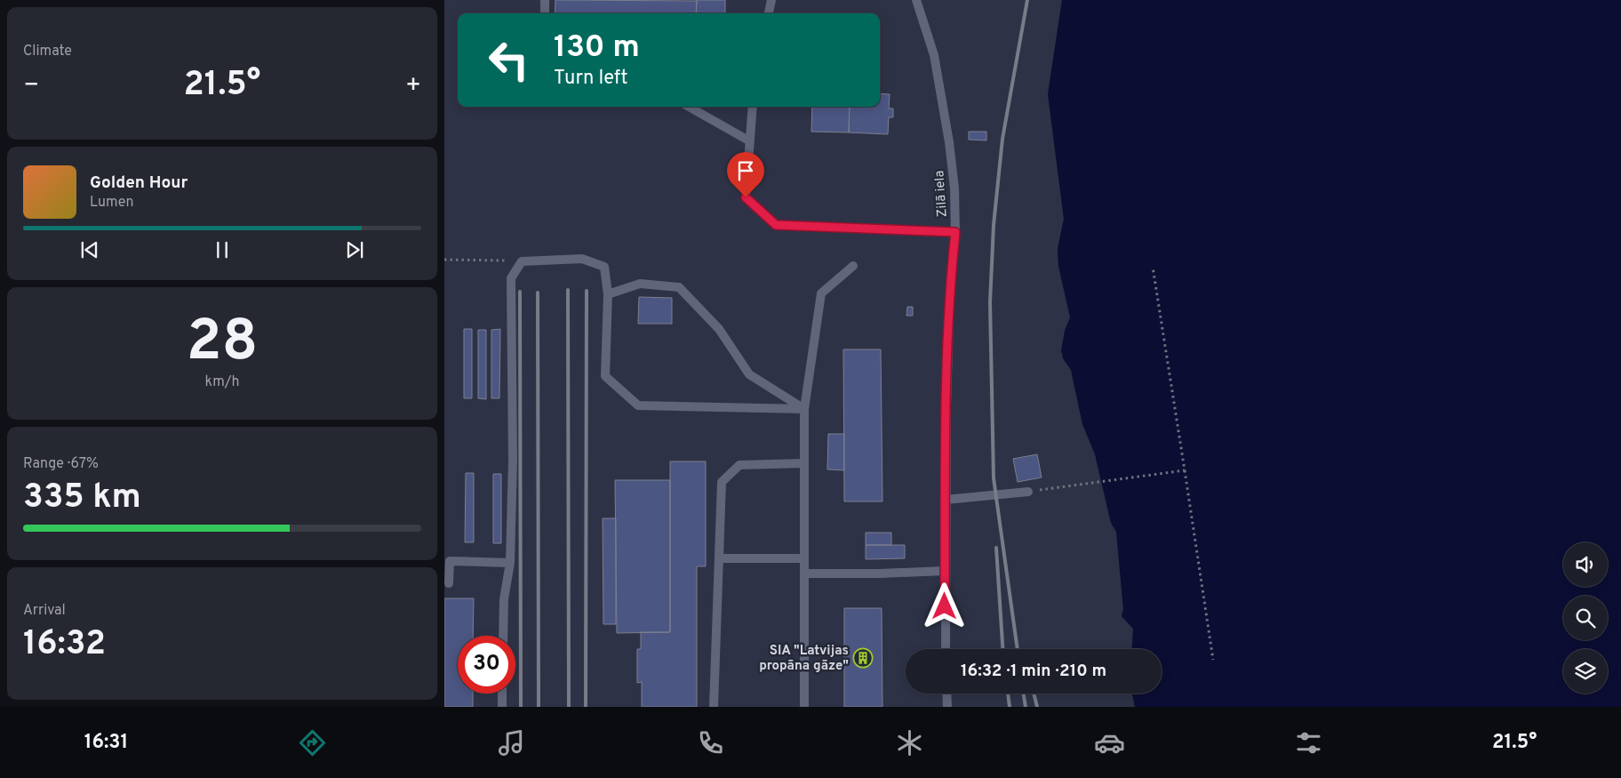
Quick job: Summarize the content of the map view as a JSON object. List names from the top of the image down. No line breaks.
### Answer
{"streets":{"street":["Zilā iela"]},"places":{"building":["SIA \"Latvijas propāna gāze\""]},"page":{"tile":["Climate",["28","km/h"],["Range · 67%","335 km"],["Arrival","16:32"]],"turn":["130 m","Turn left"],"heat":["−","21.5°","+"],"song":["Golden Hour","Lumen"],"limit":"30","trip":"16:32 · 1 min · 210 m","tabs":["16:31","21.5°"]}}
